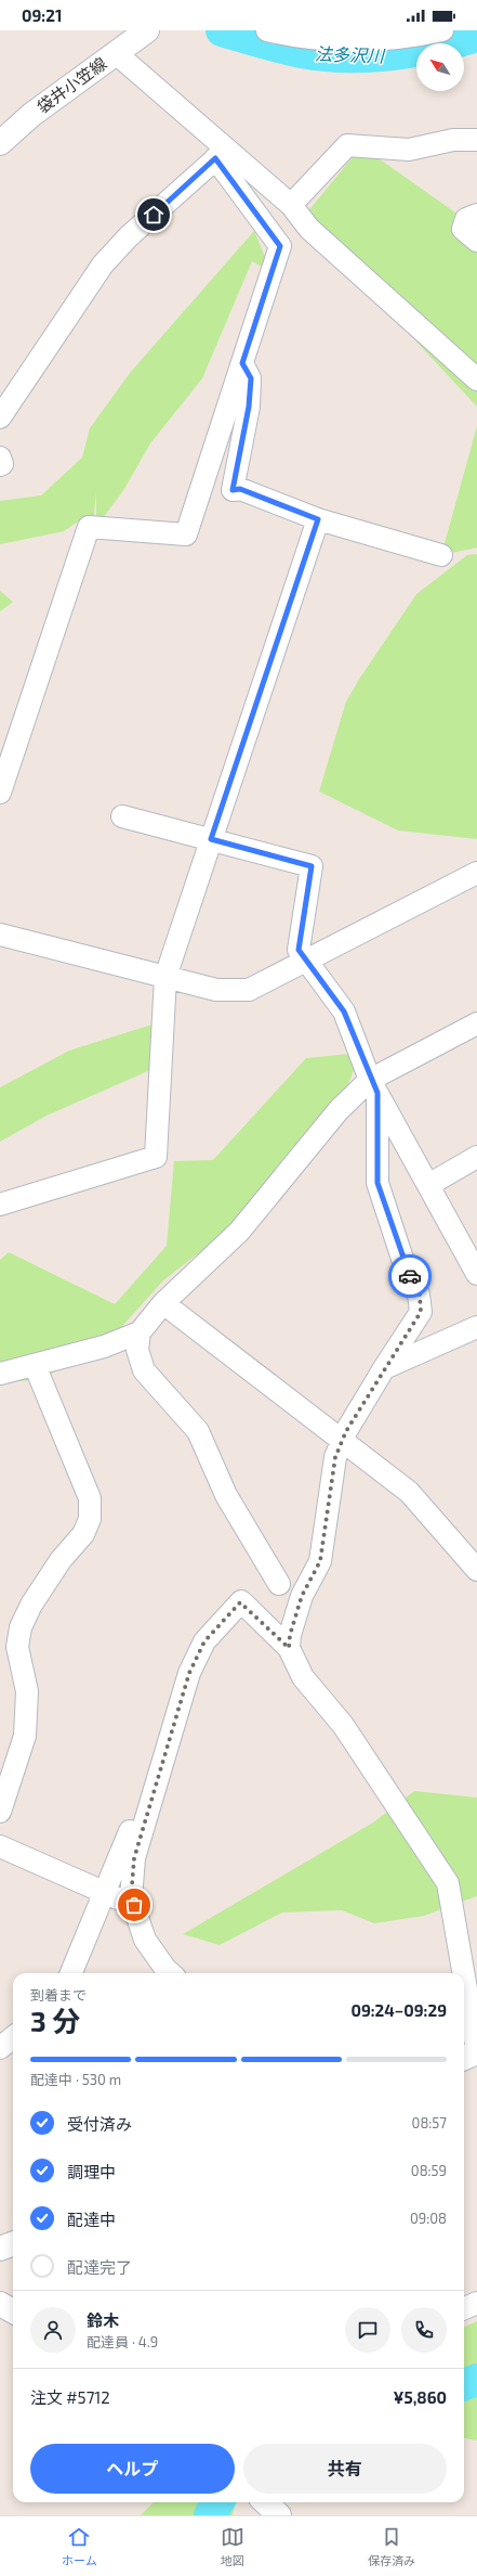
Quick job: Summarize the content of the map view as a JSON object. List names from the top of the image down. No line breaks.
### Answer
{"streets":{"main road":["袋井小笠線"]},"water":["法多沢川"],"north":"top left","page":{"status":"09:21","heading":["3 分","到着まで","09:24–09:29"],"panel":["鈴木","配達員 · 4.9","注文 #5712","¥5,860"],"bar":"配達中 · 530 m","list":[["受付済み","08:57"],["調理中","08:59"],["配達中","09:08"],"配達完了"],"buttons":["ヘルプ","共有"],"tabs":["ホーム","地図","保存済み"]}}
